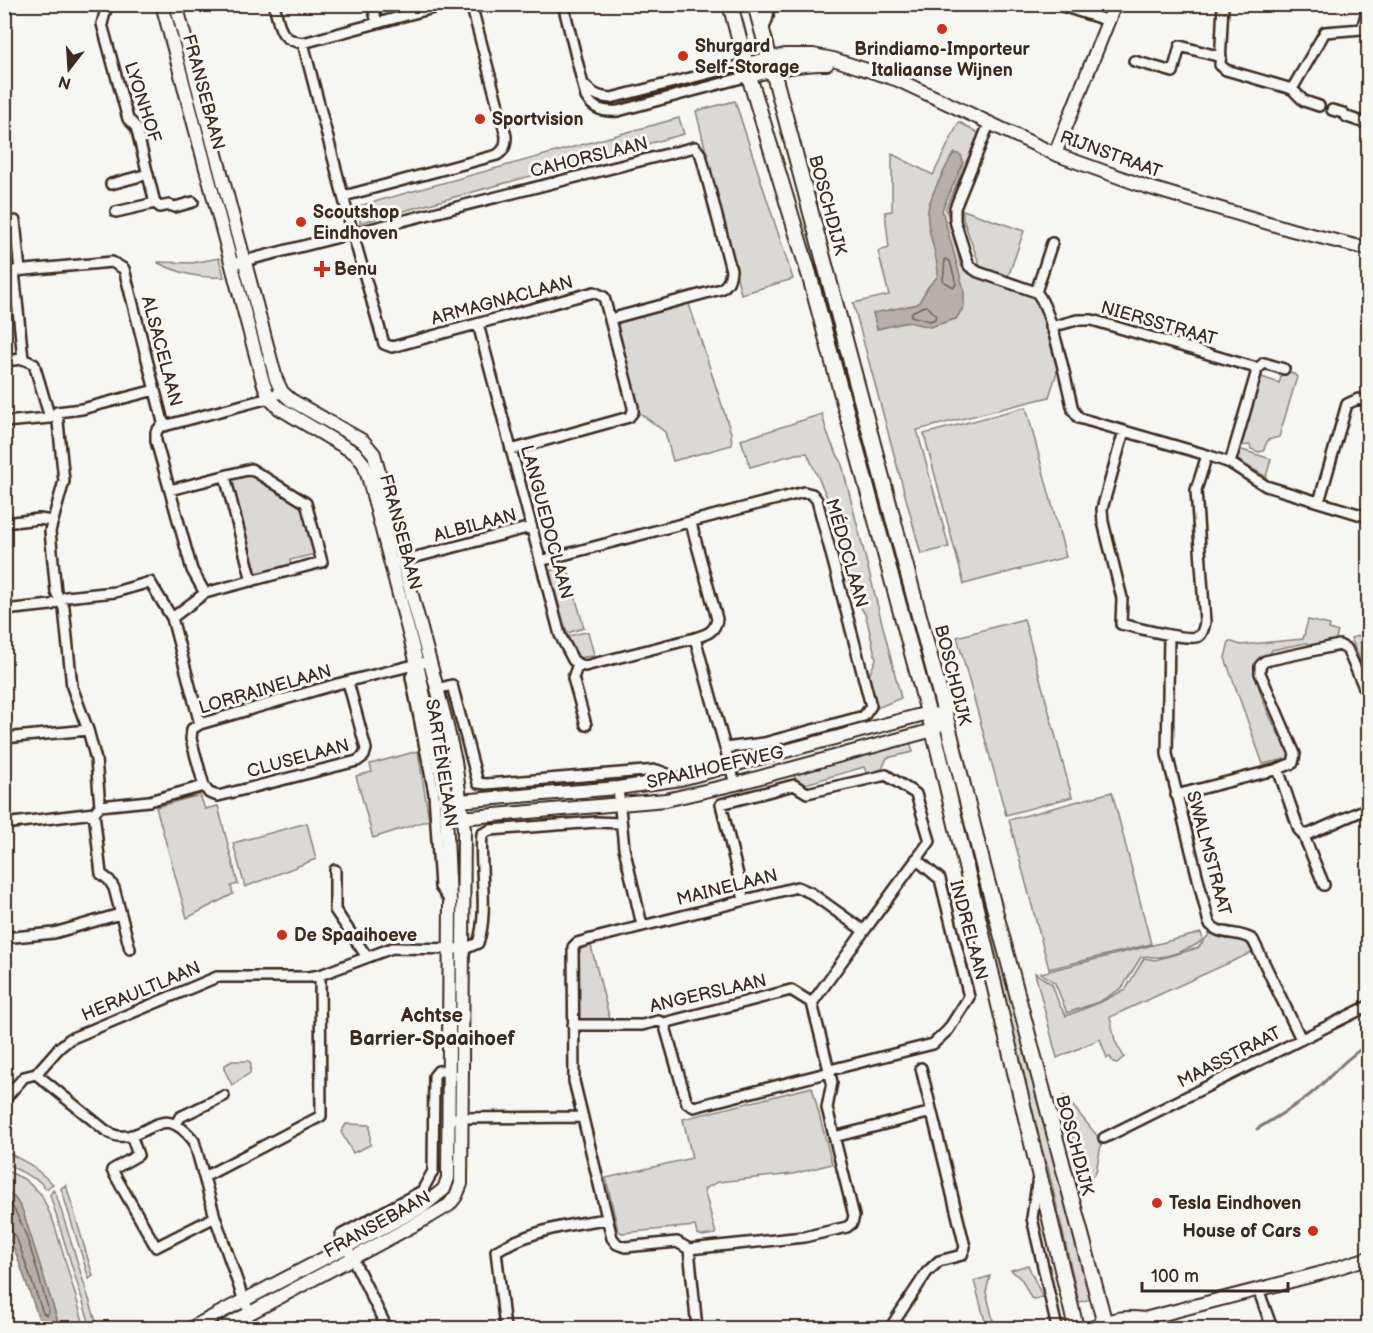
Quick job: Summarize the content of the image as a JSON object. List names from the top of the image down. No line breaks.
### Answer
{"streets":{"main road":["BOSCHDIJK"],"street":["FRANSEBAAN","LYONHOF","RIJNSTRAAT","CAHORSLAAN","ARMAGNACLAAN","NIERSSTRAAT","ALSACELAAN","LANGUEDOCLAAN","ALBILAAN","MÉDOCLAAN","LORRAINELAAN","CLUSELAAN","SARTÈNELAAN","SPAAIHOEFWEG","SWALMSTRAAT","MAINELAAN","INDRELAAN","HERAULTLAAN","ANGERSLAAN","MAASSTRAAT"]},"crossings":[["FRANSEBAAN","CAHORSLAAN"],["FRANSEBAAN","ALSACELAAN"],["FRANSEBAAN","ALBILAAN"],["FRANSEBAAN","LORRAINELAAN"],["FRANSEBAAN","SARTÈNELAAN"],["FRANSEBAAN","SPAAIHOEFWEG"],["FRANSEBAAN","HERAULTLAAN"],["RIJNSTRAAT","BOSCHDIJK"],["CAHORSLAAN","ARMAGNACLAAN"],["BOSCHDIJK","SPAAIHOEFWEG"],["ARMAGNACLAAN","LANGUEDOCLAAN"],["LANGUEDOCLAAN","ALBILAAN"],["MÉDOCLAAN","SPAAIHOEFWEG"],["LORRAINELAAN","CLUSELAAN"],["LORRAINELAAN","SARTÈNELAAN"],["SWALMSTRAAT","MAASSTRAAT"],["MAINELAAN","INDRELAAN"],["MAINELAAN","ANGERSLAAN"],["INDRELAAN","ANGERSLAAN"]],"districts":["Achtse Barrier-Spaaihoef"],"places":{"other":["Brindiamo-Importeur Italiaanse Wijnen","Shurgard Self-Storage","Sportvision","Scoutshop Eindhoven","De Spaaihoeve","Tesla Eindhoven","House of Cars"],"health":["Benu"]},"scale_bar":"100 m","north":"bottom"}
